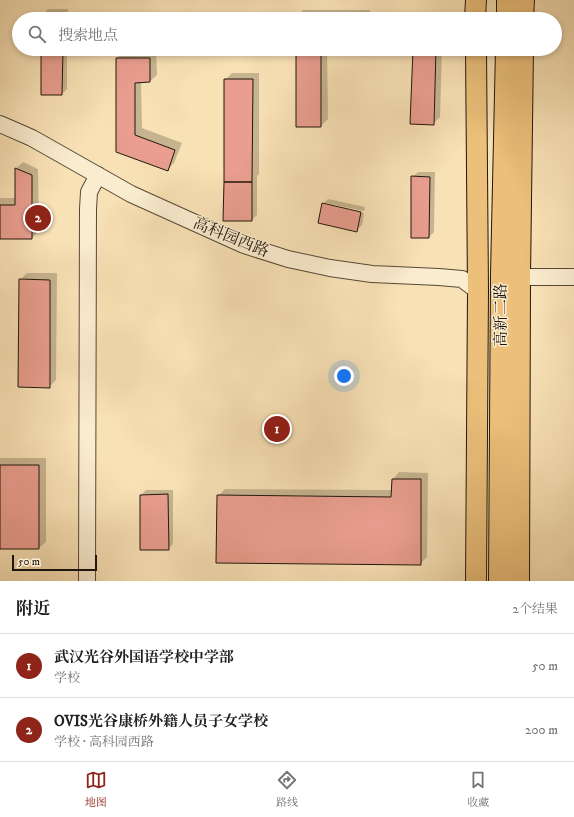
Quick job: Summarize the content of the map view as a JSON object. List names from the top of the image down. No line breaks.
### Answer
{"streets":{"main road":["高新二路"],"street":["高科园西路"]},"scale_bar":"50 m","page":{"search":"搜索地点","pins":["2","1"],"scale":"50 m","heading":["附近","2个结果"],"list":[{"mark":"1","name":"武汉光谷外国语学校中学部","note":"学校","value":"50 m"},{"mark":"2","name":"OVIS光谷康桥外籍人员子女学校","note":"学校 · 高科园西路","value":"200 m"}],"nav":["地图","路线","收藏"]}}
